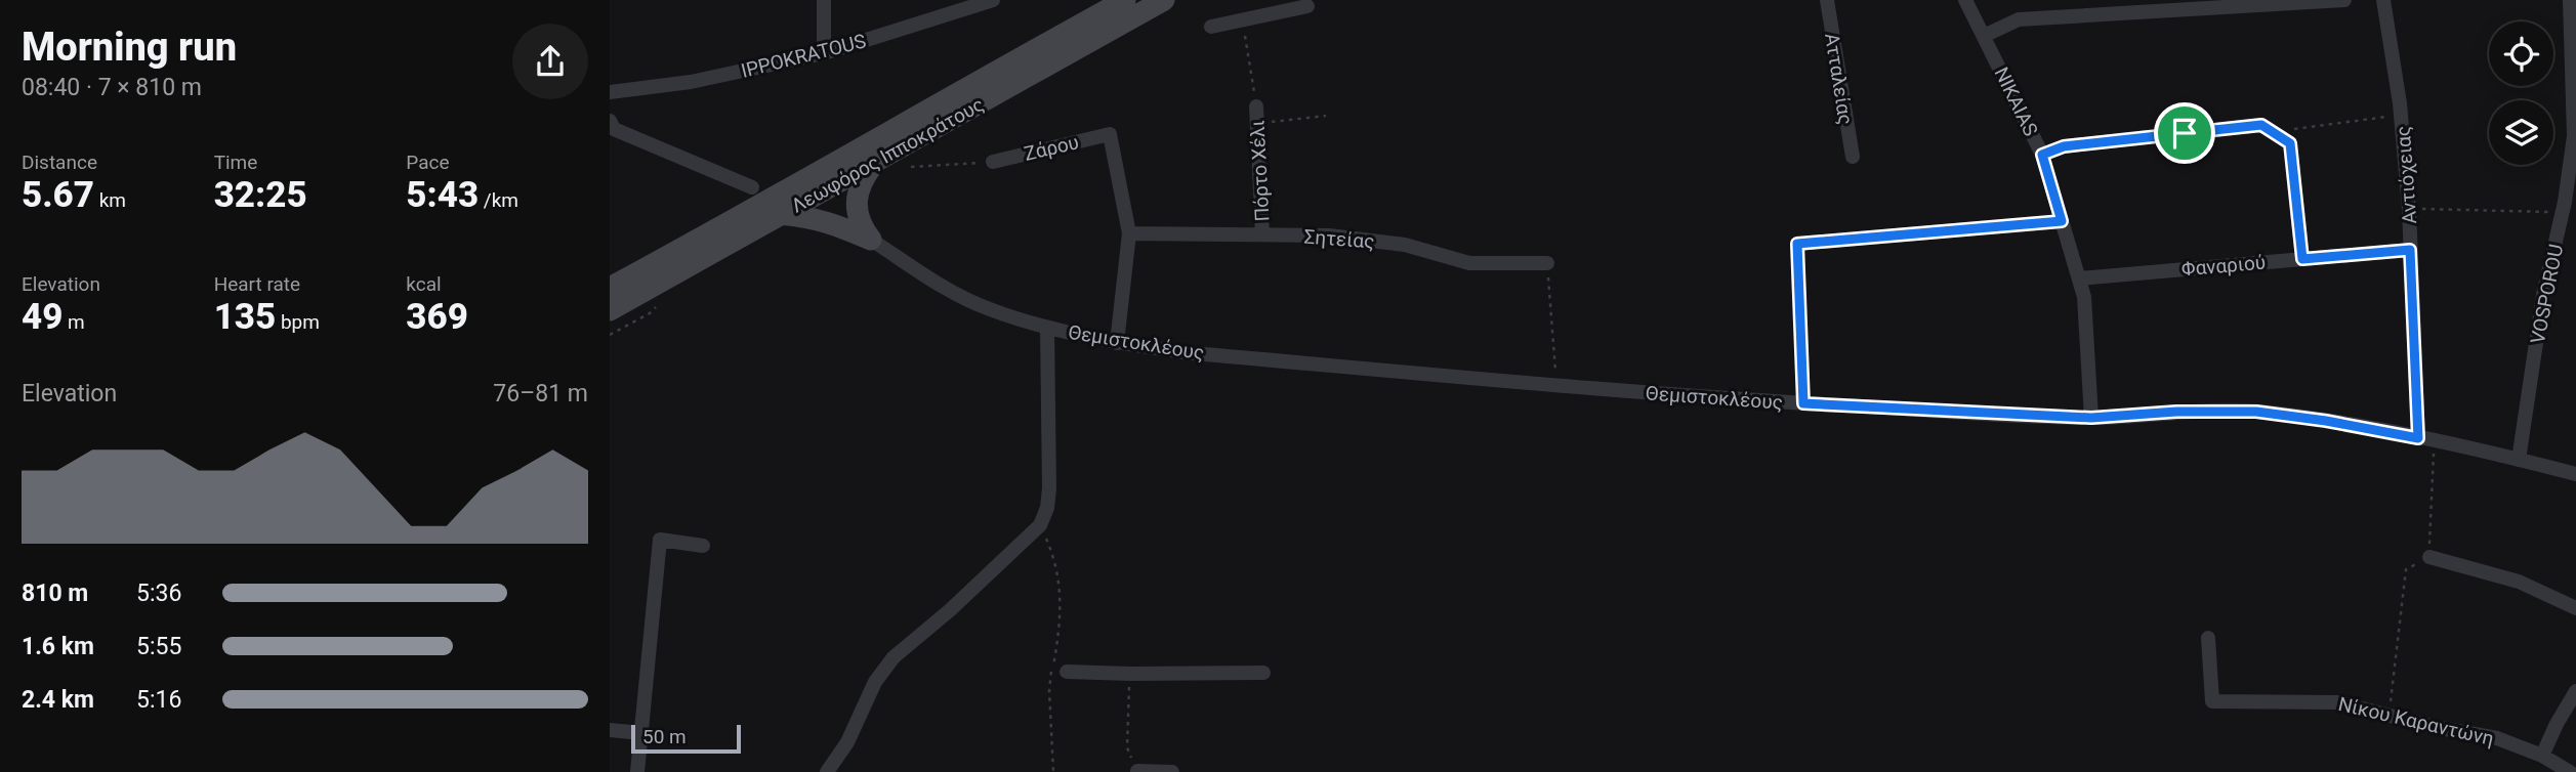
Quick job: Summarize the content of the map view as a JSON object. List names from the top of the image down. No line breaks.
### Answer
{"streets":{"main road":["Λεωφόρος Ιπποκράτους"],"street":["IPPOKRATOUS","Ατταλείας","NIKAIAS","Ζάρου","Πόρτο Χέλι","Αντιόχειας","Σητείας","Φαναριού","VOSPOROU","Θεμιστοκλέους","Νίκου Καραντώνη"]},"crossings":[["NIKAIAS","Φαναριού"],["NIKAIAS","Θεμιστοκλέους"],["Ζάρου","Σητείας"],["Πόρτο Χέλι","Σητείας"],["Αντιόχειας","Φαναριού"],["Αντιόχειας","Θεμιστοκλέους"],["VOSPOROU","Θεμιστοκλέους"]],"scale_bar":"50 m","page":{"heading":["Morning run","08:40 · 7 × 810 m"],"stats":[["Distance","5.67 km"],["Time","32:25"],["Pace","5:43 /km"],["Elevation","49 m"],["Heart rate","135 bpm"],["kcal","369"]],"chart":["Elevation","76–81 m"],"list":[{"name":"810 m","note":"5:36"},{"name":"1.6 km","note":"5:55"},{"name":"2.4 km","note":"5:16"}],"scale":"50 m"}}
